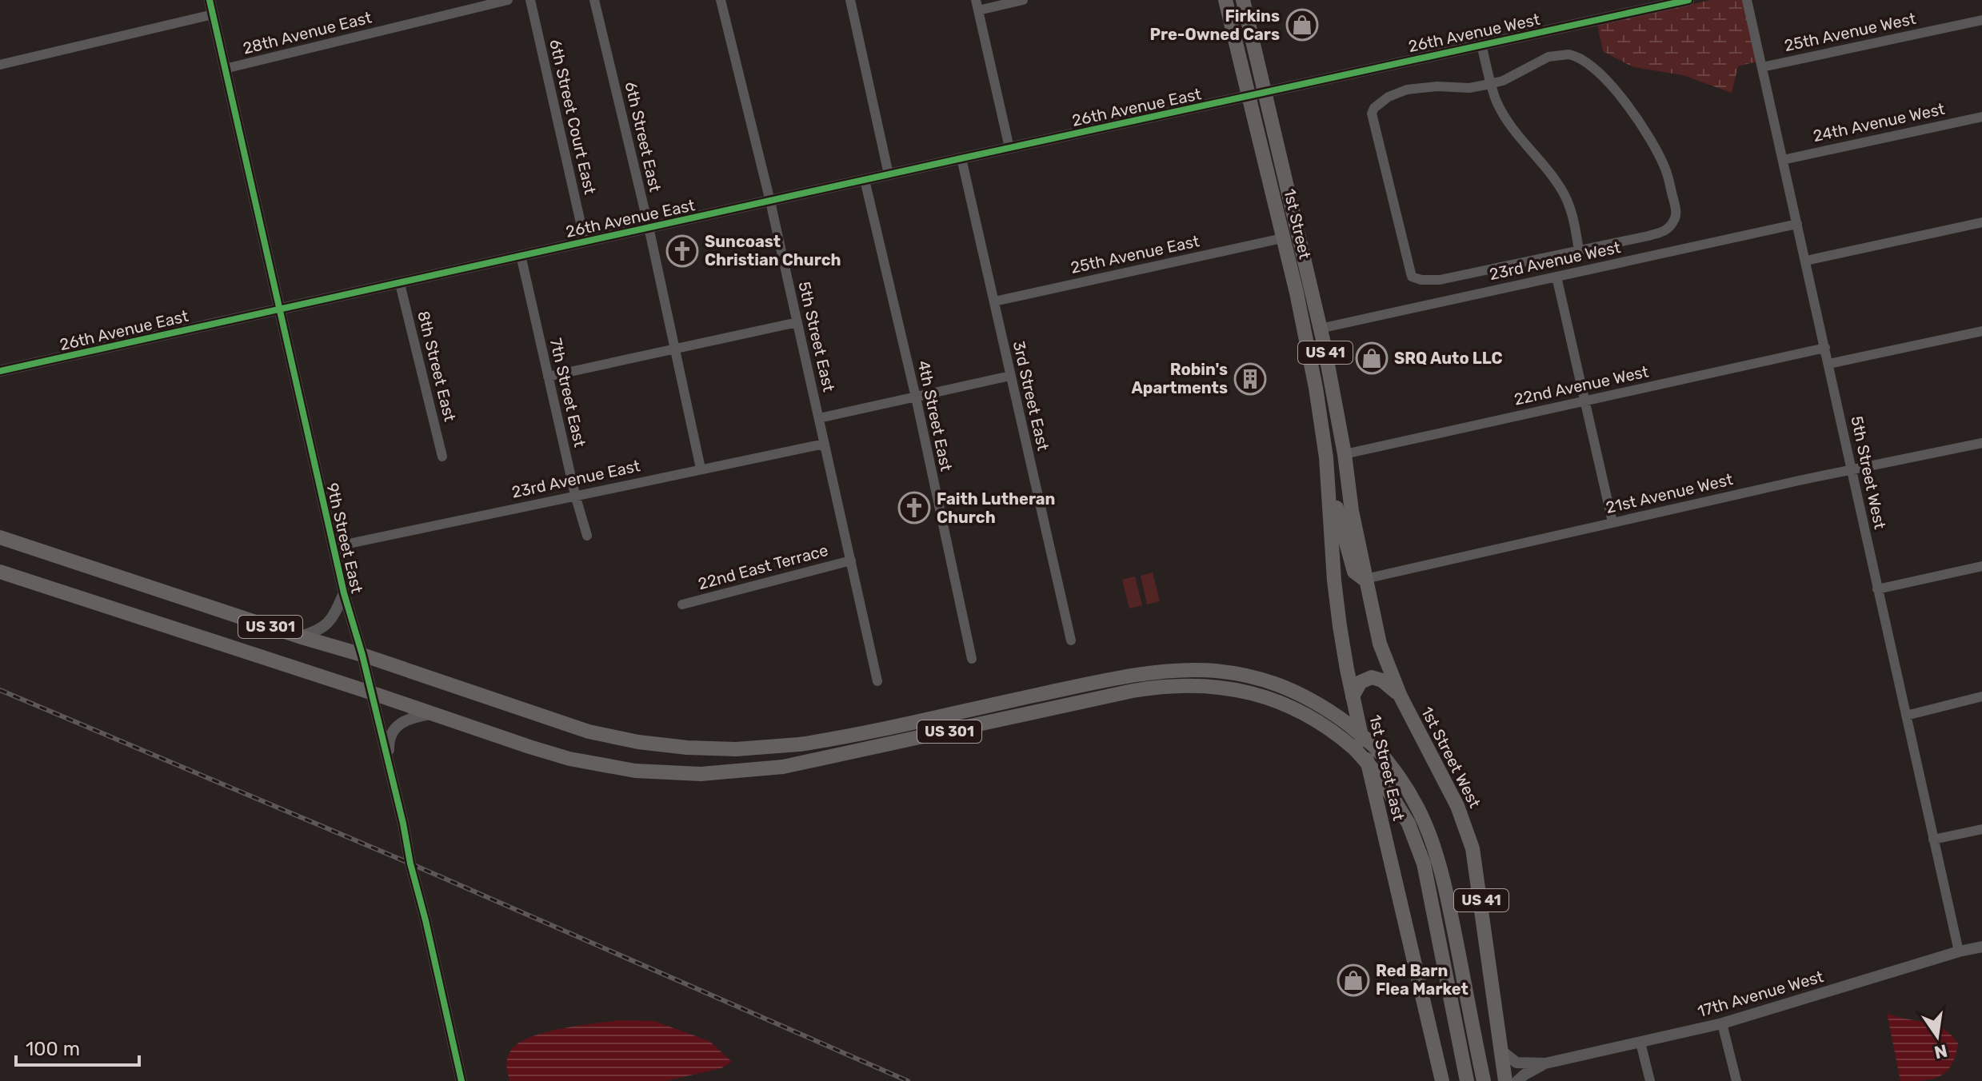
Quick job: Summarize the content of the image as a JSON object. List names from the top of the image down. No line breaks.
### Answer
{"streets":{"main road":["1st Street","US 41","US 301","1st Street West","1st Street East"],"street":["25th Avenue West","28th Avenue East","26th Avenue West","26th Avenue East","6th Street Court East","24th Avenue West","6th Street East","25th Avenue East","23rd Avenue West","5th Street East","8th Street East","22nd Avenue West","7th Street East","3rd Street East","4th Street East","5th Street West","23rd Avenue East","21st Avenue West","9th Street East","22nd East Terrace","17th Avenue West"]},"crossings":[["25th Avenue West","5th Street West"],["28th Avenue East","9th Street East"],["26th Avenue West","26th Avenue East"],["26th Avenue West","1st Street"],["26th Avenue East","6th Street Court East"],["26th Avenue East","6th Street East"],["26th Avenue East","1st Street"],["26th Avenue East","5th Street East"],["26th Avenue East","8th Street East"],["26th Avenue East","7th Street East"],["26th Avenue East","3rd Street East"],["26th Avenue East","4th Street East"],["26th Avenue East","9th Street East"],["24th Avenue West","5th Street West"],["6th Street East","23rd Avenue East"],["1st Street","25th Avenue East"],["1st Street","23rd Avenue West"],["1st Street","22nd Avenue West"],["1st Street","1st Street West"],["1st Street","1st Street East"],["25th Avenue East","3rd Street East"],["23rd Avenue West","5th Street West"],["5th Street East","23rd Avenue East"],["5th Street East","22nd East Terrace"],["22nd Avenue West","5th Street West"],["22nd Avenue West","1st Street West"],["7th Street East","23rd Avenue East"],["5th Street West","21st Avenue West"],["5th Street West","17th Avenue West"],["23rd Avenue East","9th Street East"],["21st Avenue West","1st Street West"],["9th Street East","US 301"],["1st Street West","17th Avenue West"]],"places":{"shop":["Firkins Pre-Owned Cars","SRQ Auto LLC","Red Barn Flea Market"],"church":["Suncoast Christian Church","Faith Lutheran Church"],"building":["Robin's Apartments"]},"scale_bar":"100 m","north":"bottom"}
